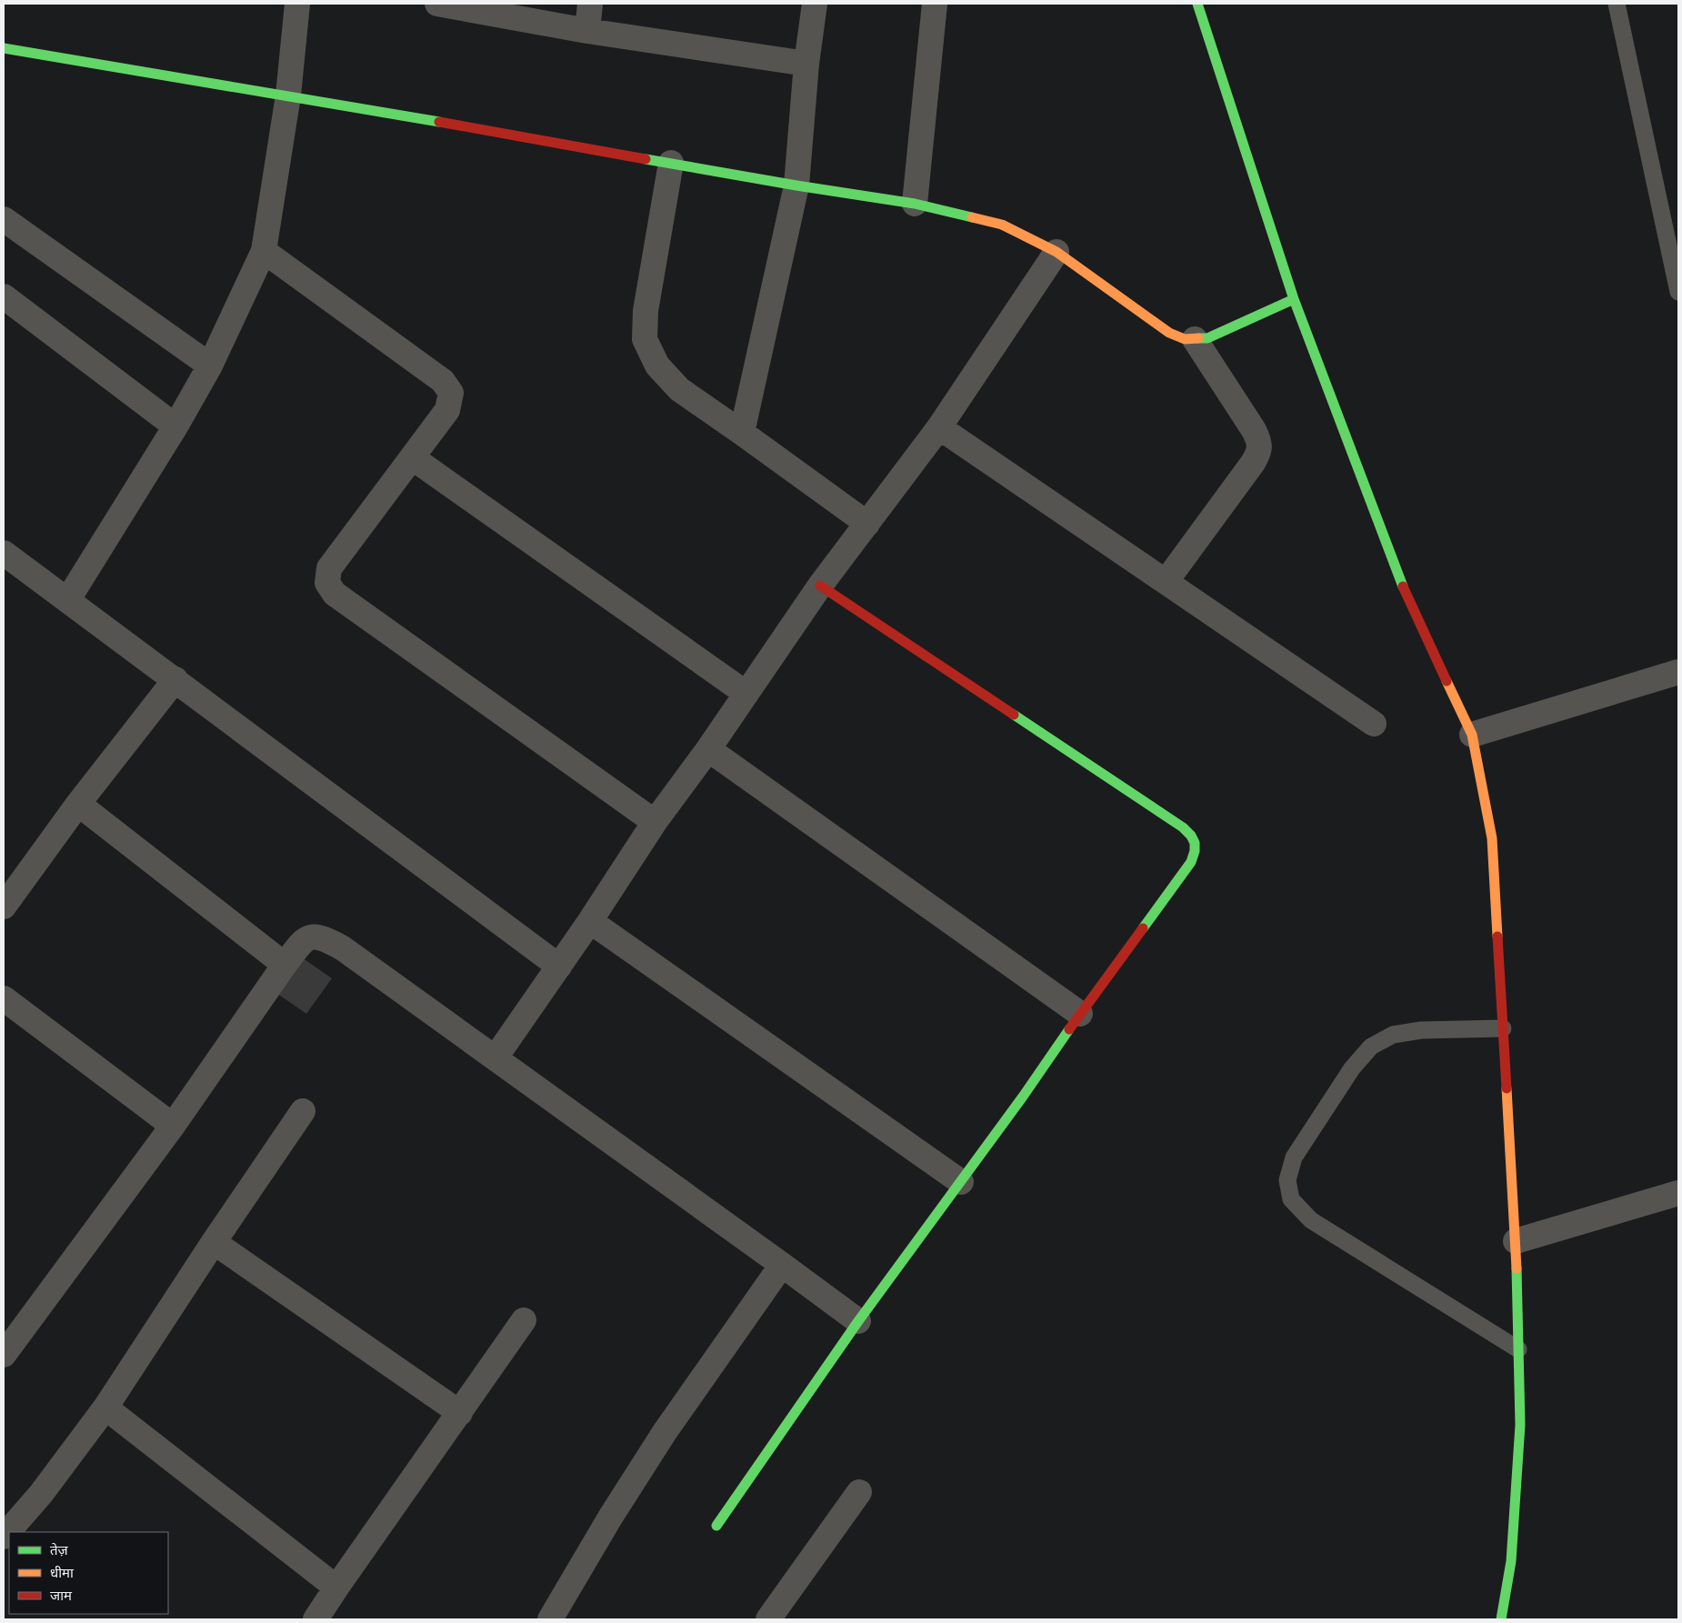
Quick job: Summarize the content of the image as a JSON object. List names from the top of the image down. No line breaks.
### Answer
{"legend":["तेज़","धीमा","जाम"]}
